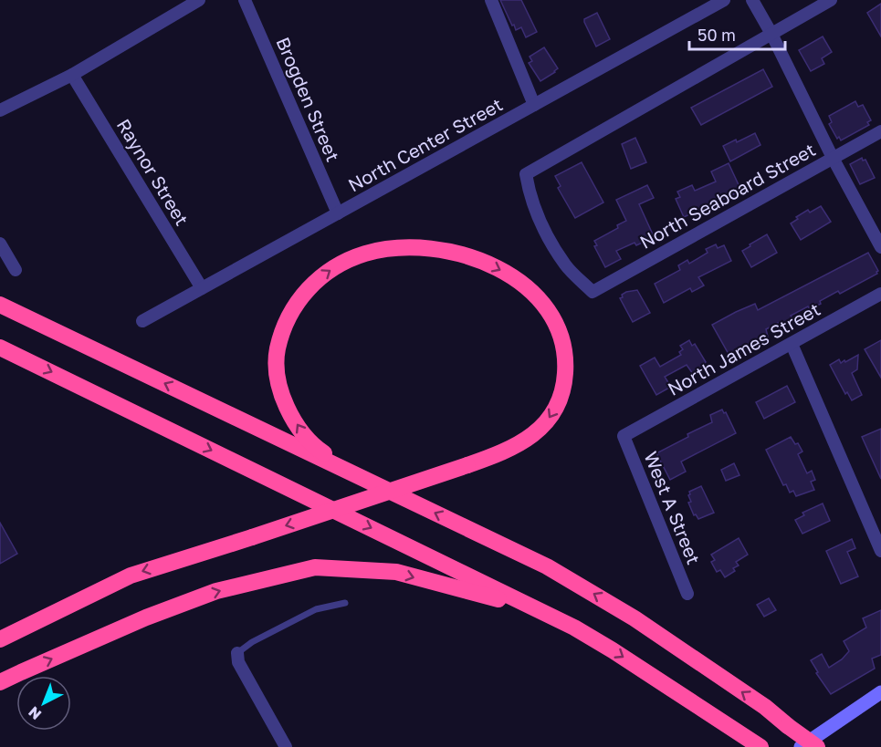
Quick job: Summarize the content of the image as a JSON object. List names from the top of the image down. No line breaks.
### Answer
{"streets":{"street":["Brogden Street","North Center Street","Raynor Street","North Seaboard Street","North James Street","West A Street"]},"crossings":[["Brogden Street","North Center Street"],["North Center Street","Raynor Street"],["North James Street","West A Street"]],"scale_bar":"50 m","north":"bottom left"}
